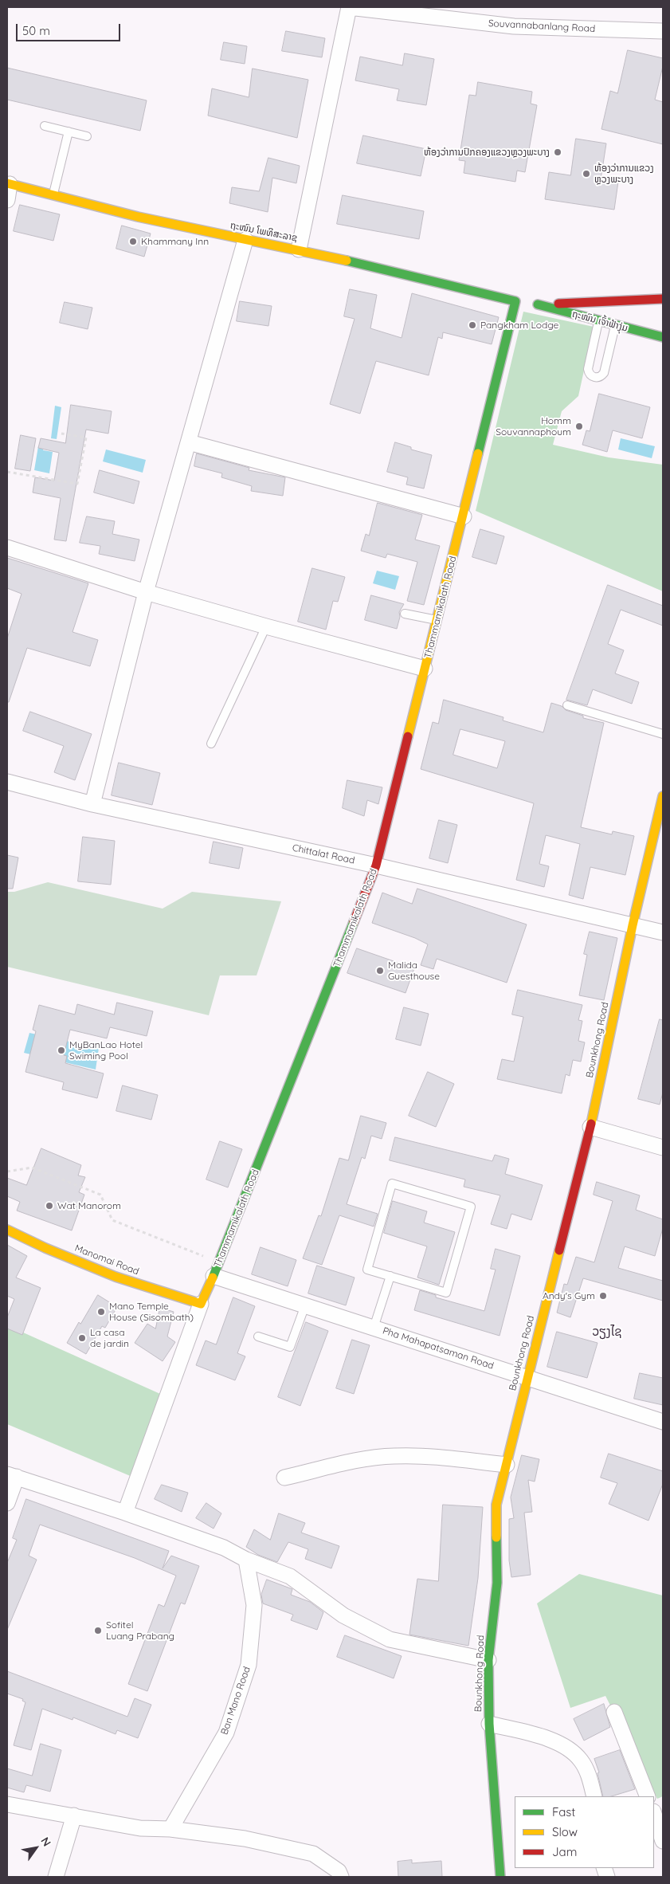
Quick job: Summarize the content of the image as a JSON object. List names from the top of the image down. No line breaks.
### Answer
{"streets":{"street":["Souvannabanlang Road","ຖະໜົນ ໂພທິສະລາຊ","ຖະໜົນ ເຈົ້າຟ້າງຸ່ມ","Thammamikalath Road","Chittalat Road","Bounkhong Road","Manomai Road","Pha Mahapatsaman Road","Ban Mano Road"]},"crossings":[["ຖະໜົນ ໂພທິສະລາຊ","ຖະໜົນ ເຈົ້າຟ້າງຸ່ມ"],["ຖະໜົນ ໂພທິສະລາຊ","Thammamikalath Road"],["ຖະໜົນ ເຈົ້າຟ້າງຸ່ມ","Thammamikalath Road"],["Thammamikalath Road","Chittalat Road"],["Thammamikalath Road","Manomai Road"],["Thammamikalath Road","Pha Mahapatsaman Road"],["Chittalat Road","Bounkhong Road"],["Bounkhong Road","Pha Mahapatsaman Road"]],"districts":["ວຽງໄຊ"],"places":["ຫ້ອງວ່າການປົກຄອງແຂວງຫຼວງພະບາງ","ຫ້ອງວ່າການແຂວງ ຫຼວງພະບາງ","Khammany Inn","Pangkham Lodge","Homm Souvannaphoum","Malida Guesthouse","MyBanLao Hotel Swiming Pool","Wat Manorom","Andy's Gym","Mano Temple House (Sisombath)","La casa de jardin","Sofitel Luang Prabang"],"legend":["Fast","Slow","Jam"],"scale_bar":"50 m","north":"top right"}
